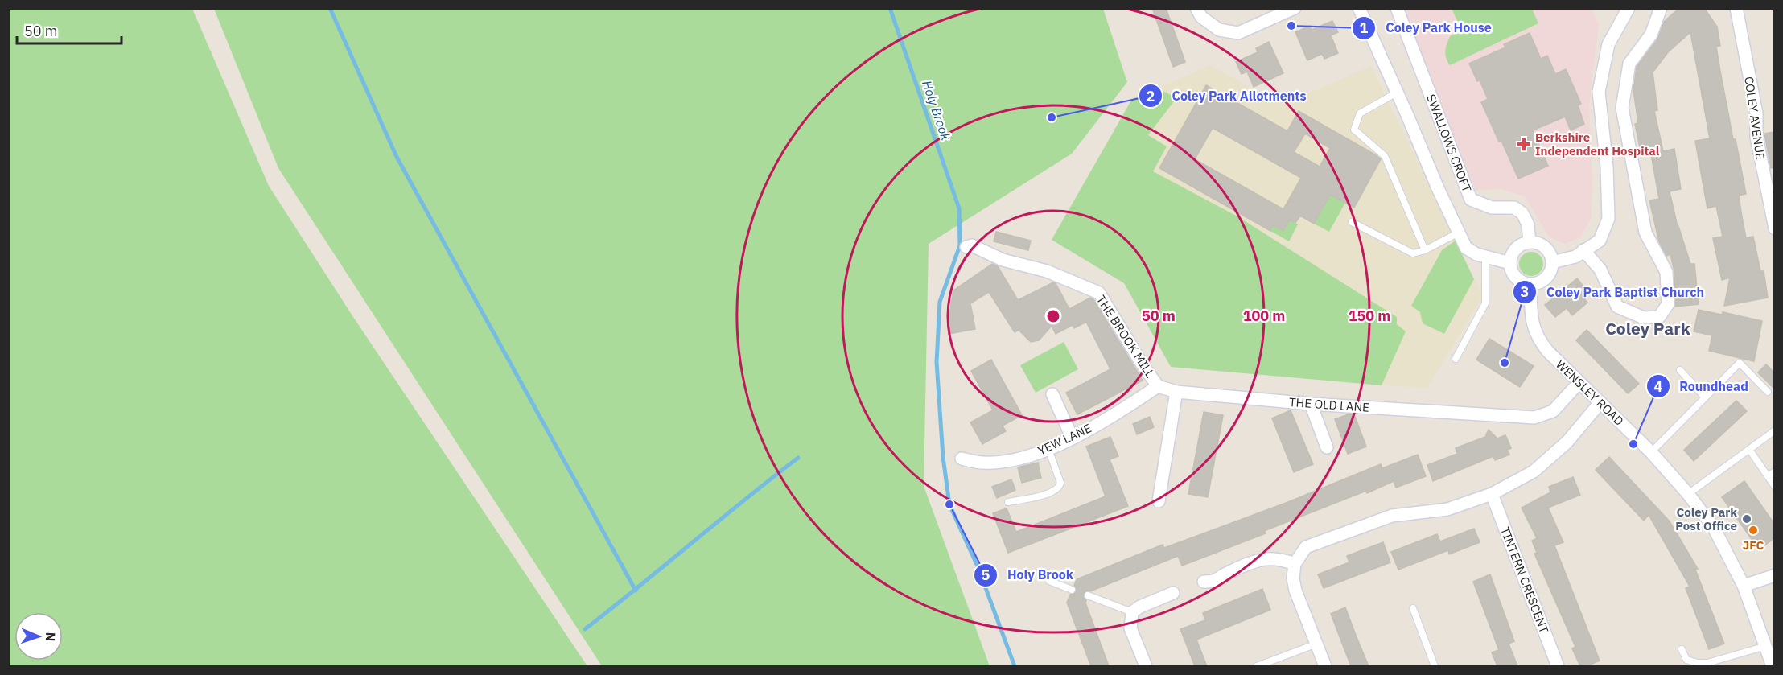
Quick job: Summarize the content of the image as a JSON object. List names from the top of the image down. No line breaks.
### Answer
{"streets":{"street":["COLEY AVENUE","SWALLOWS CROFT","THE BROOK MILL","WENSLEY ROAD","THE OLD LANE","YEW LANE","TINTERN CRESCENT"]},"crossings":[["SWALLOWS CROFT","WENSLEY ROAD"],["THE BROOK MILL","THE OLD LANE"],["THE BROOK MILL","YEW LANE"],["WENSLEY ROAD","THE OLD LANE"]],"districts":["Coley Park"],"water":["Holy Brook"],"places":{"other":["Coley Park House","Coley Park Allotments","Coley Park Baptist Church","Roundhead","Holy Brook","Coley Park Post Office","JFC"],"health":["Berkshire Independent Hospital"]},"scale_bar":"50 m","north":"right","rings":["50 m","100 m","150 m"]}
